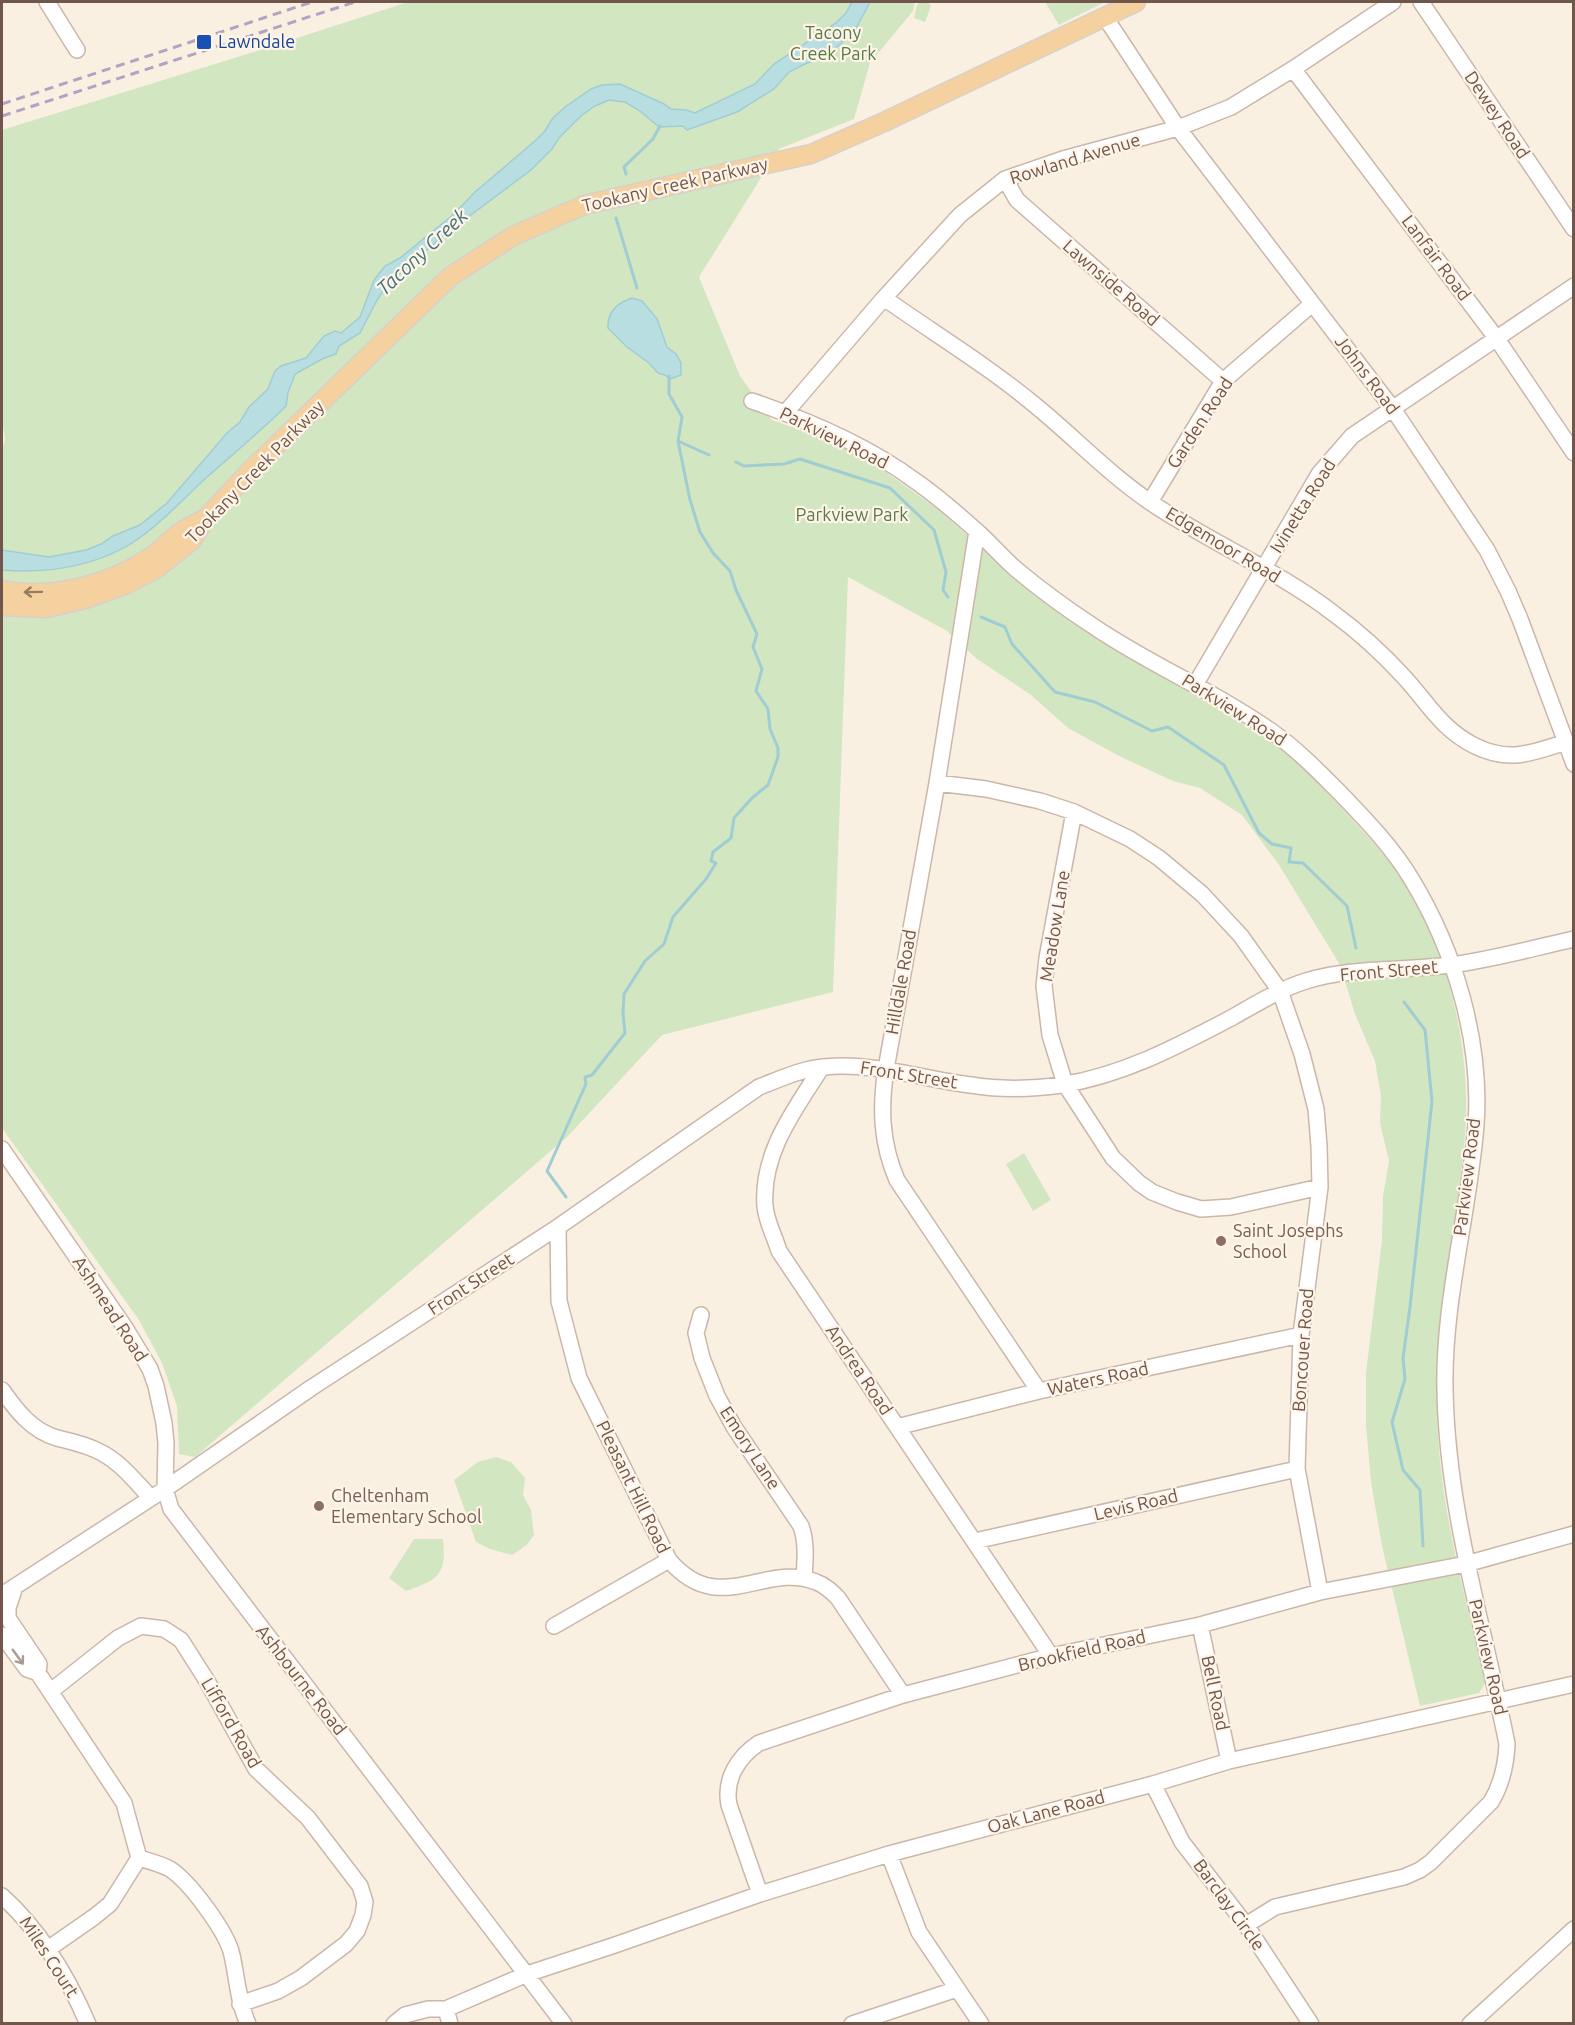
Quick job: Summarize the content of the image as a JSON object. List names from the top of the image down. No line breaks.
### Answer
{"streets":{"main road":["Tookany Creek Parkway"],"street":["Dewey Road","Rowland Avenue","Lanfair Road","Lawnside Road","Johns Road","Garden Road","Parkview Road","Ivinetta Road","Edgemoor Road","Meadow Lane","Front Street","Hilldale Road","Ashmead Road","Boncouer Road","Andrea Road","Waters Road","Emory Lane","Pleasant Hill Road","Levis Road","Brookfield Road","Ashbourne Road","Bell Road","Lifford Road","Oak Lane Road","Barclay Circle","Miles Court"]},"crossings":[["Rowland Avenue","Lanfair Road"],["Rowland Avenue","Lawnside Road"],["Rowland Avenue","Johns Road"],["Rowland Avenue","Parkview Road"],["Rowland Avenue","Edgemoor Road"],["Tookany Creek Parkway","Johns Road"],["Lanfair Road","Ivinetta Road"],["Lawnside Road","Garden Road"],["Johns Road","Garden Road"],["Johns Road","Ivinetta Road"],["Johns Road","Edgemoor Road"],["Garden Road","Edgemoor Road"],["Parkview Road","Ivinetta Road"],["Parkview Road","Front Street"],["Parkview Road","Hilldale Road"],["Parkview Road","Brookfield Road"],["Parkview Road","Oak Lane Road"],["Parkview Road","Barclay Circle"],["Ivinetta Road","Edgemoor Road"],["Meadow Lane","Front Street"],["Meadow Lane","Boncouer Road"],["Front Street","Hilldale Road"],["Front Street","Ashmead Road"],["Front Street","Boncouer Road"],["Front Street","Andrea Road"],["Front Street","Pleasant Hill Road"],["Front Street","Ashbourne Road"],["Hilldale Road","Boncouer Road"],["Hilldale Road","Waters Road"],["Ashmead Road","Ashbourne Road"],["Boncouer Road","Waters Road"],["Boncouer Road","Levis Road"],["Boncouer Road","Brookfield Road"],["Andrea Road","Waters Road"],["Andrea Road","Levis Road"],["Andrea Road","Brookfield Road"],["Emory Lane","Pleasant Hill Road"],["Pleasant Hill Road","Brookfield Road"],["Brookfield Road","Bell Road"],["Brookfield Road","Oak Lane Road"],["Ashbourne Road","Oak Lane Road"],["Bell Road","Oak Lane Road"],["Oak Lane Road","Barclay Circle"]],"water":["Tacony Creek"],"parks":["Tacony Creek Park","Parkview Park"],"places":{"transit":["Lawndale"],"other":["Saint Josephs School","Cheltenham Elementary School"]}}
